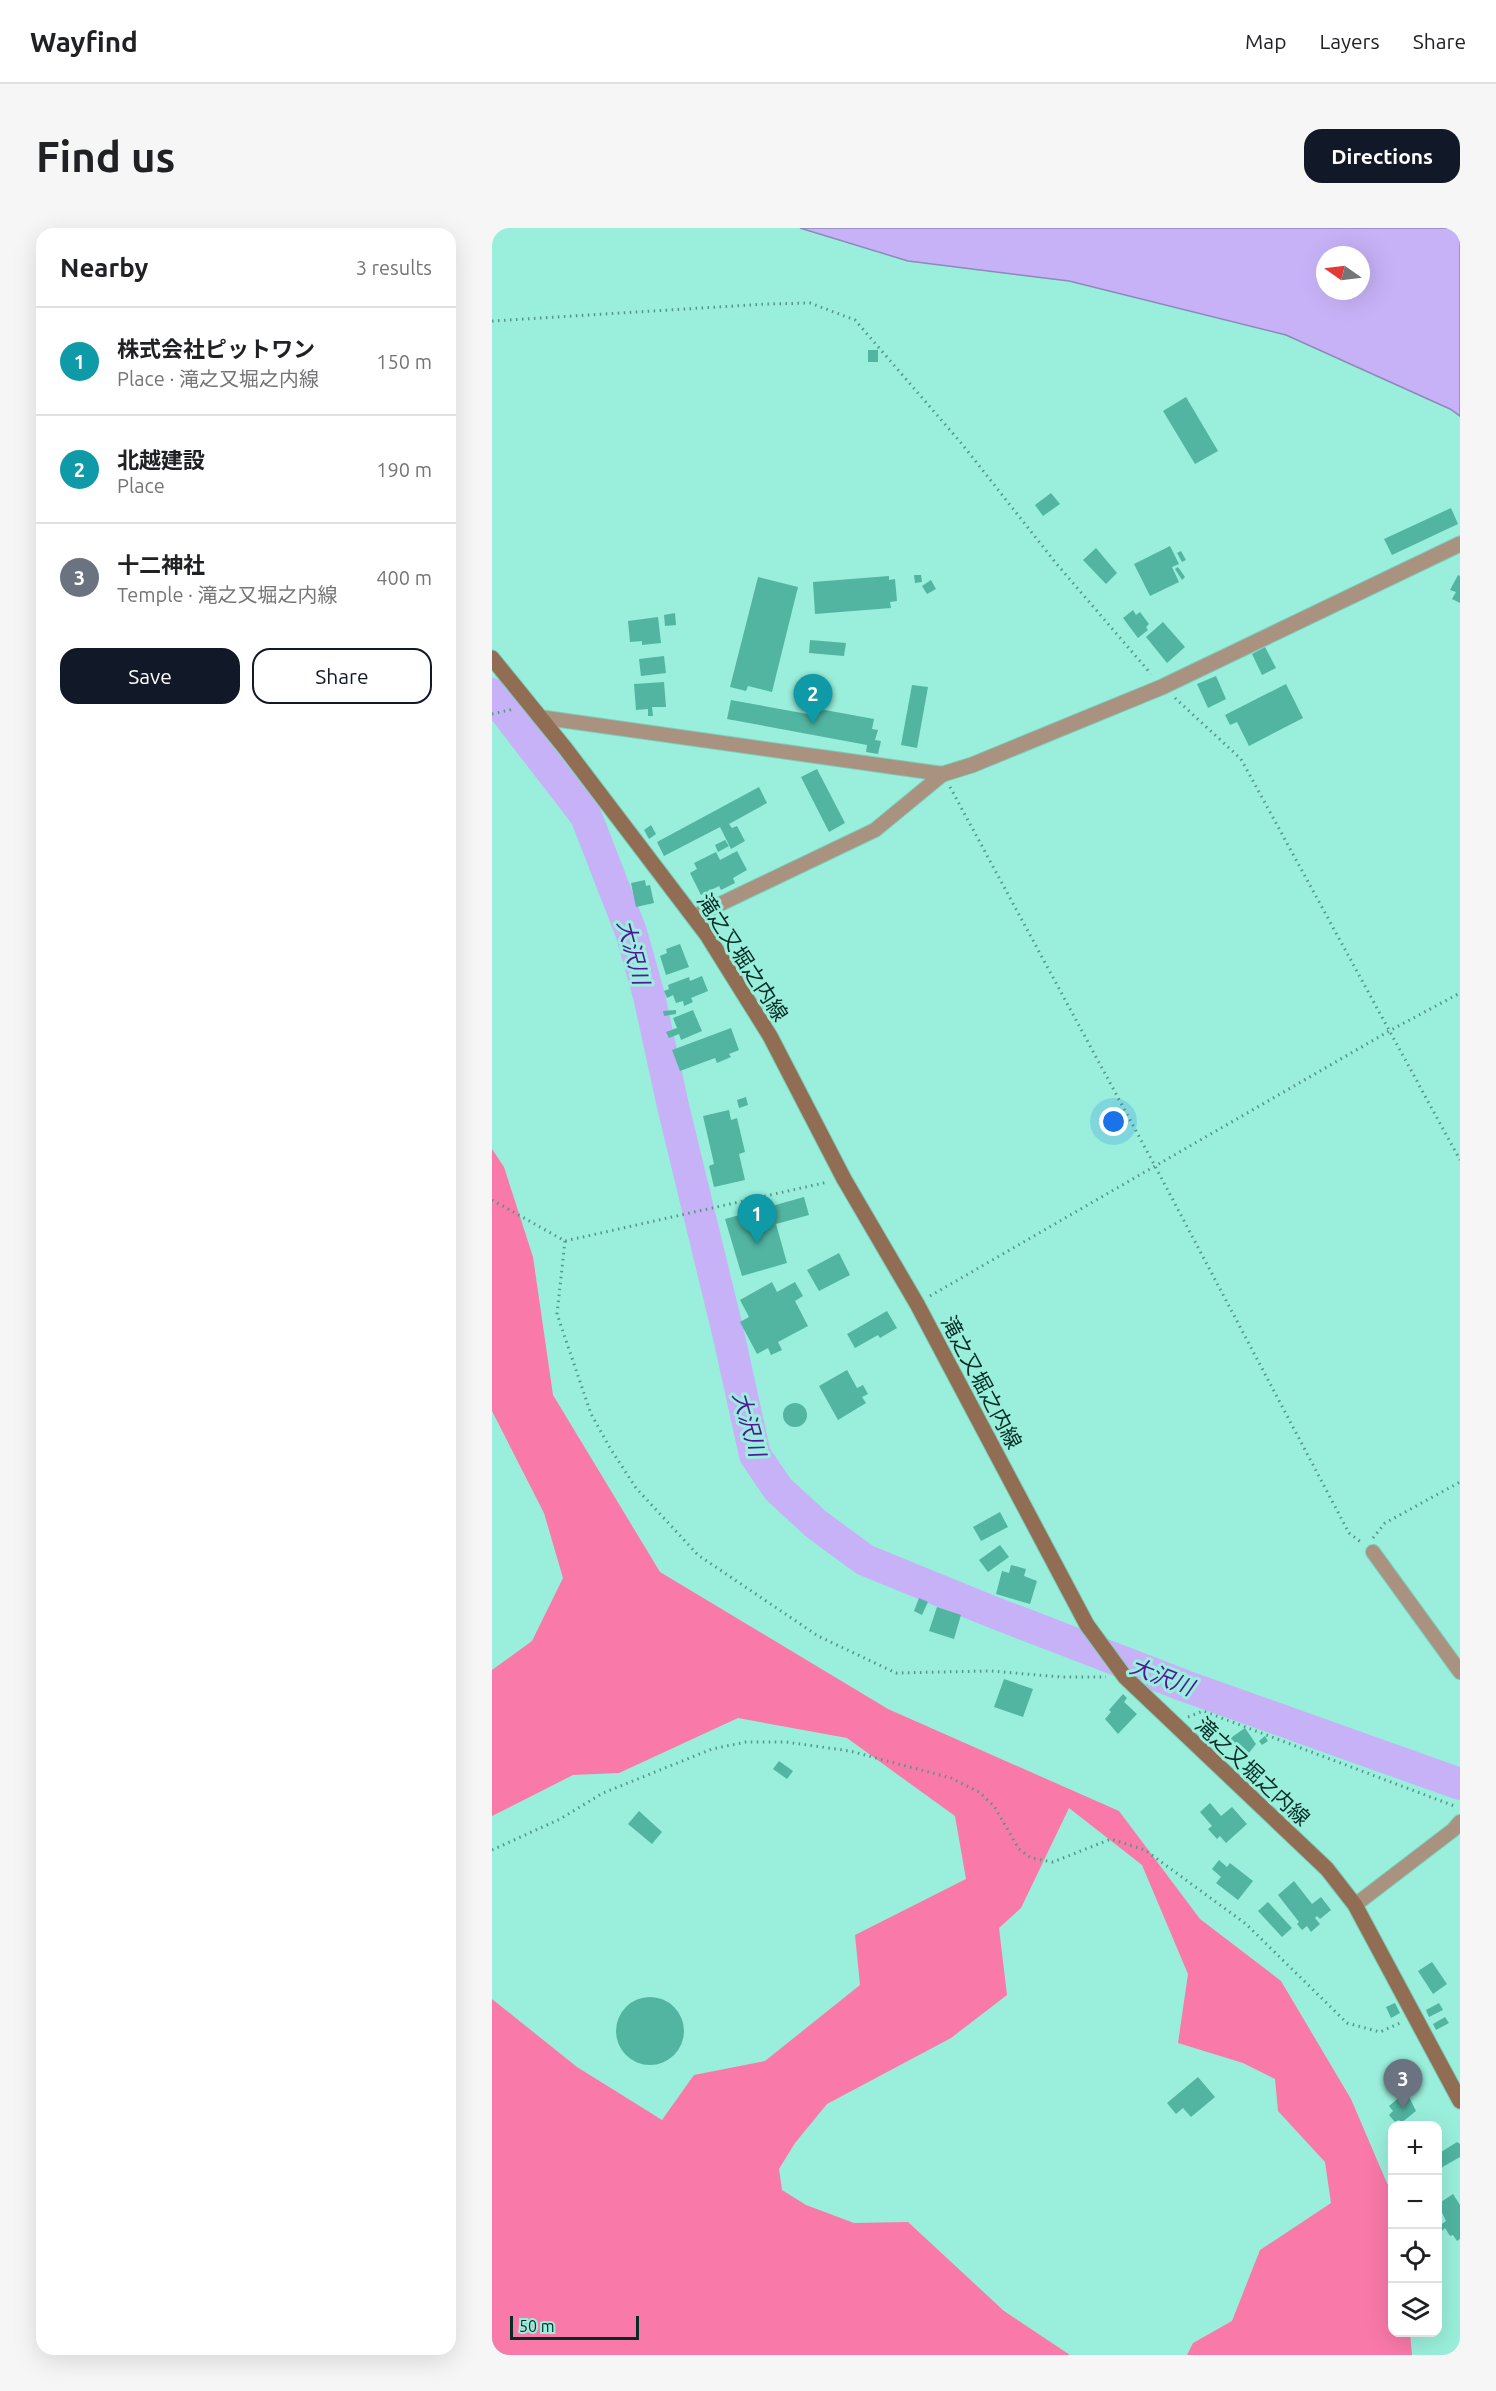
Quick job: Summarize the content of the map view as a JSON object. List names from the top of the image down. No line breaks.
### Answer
{"streets":{"main road":["滝之又堀之内線"]},"water":["大沢川"],"scale_bar":"50 m","north":"left","page":{"header":"Wayfind","nav":["Map","Layers","Share"],"buttons":["Directions",["Save","Share"]],"title":"Find us","heading":["Nearby","3 results"],"list":[{"mark":"1","name":"株式会社ピットワン","note":"Place · 滝之又堀之内線","value":"150 m"},{"mark":"2","name":"北越建設","note":"Place","value":"190 m"},{"mark":"3","name":"十二神社","note":"Temple · 滝之又堀之内線","value":"400 m"}],"pins":["2","1","3"],"map_buttons":["+","−"],"scale":"50 m"}}
